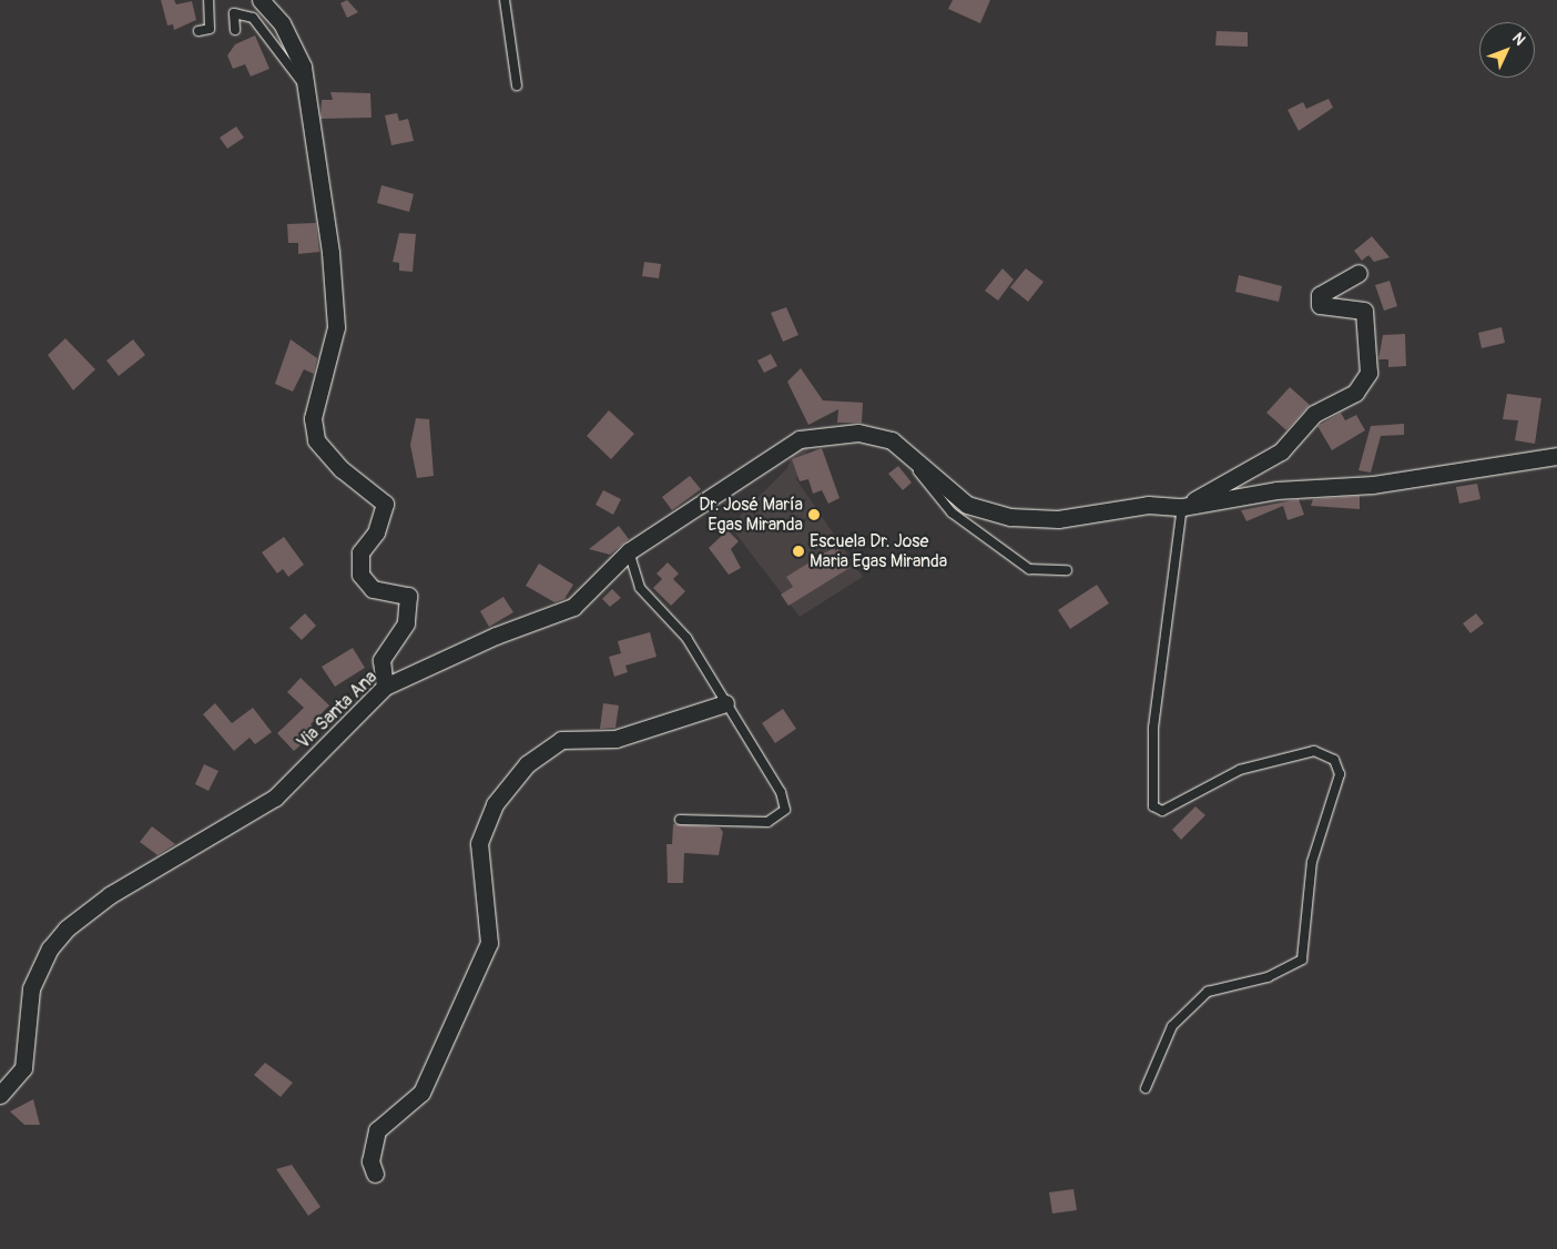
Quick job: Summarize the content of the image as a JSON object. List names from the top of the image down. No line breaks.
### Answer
{"streets":{"street":["Via Santa Ana"]},"places":["Dr. José María Egas Miranda","Escuela Dr. Jose Maria Egas Miranda"],"north":"top right"}
